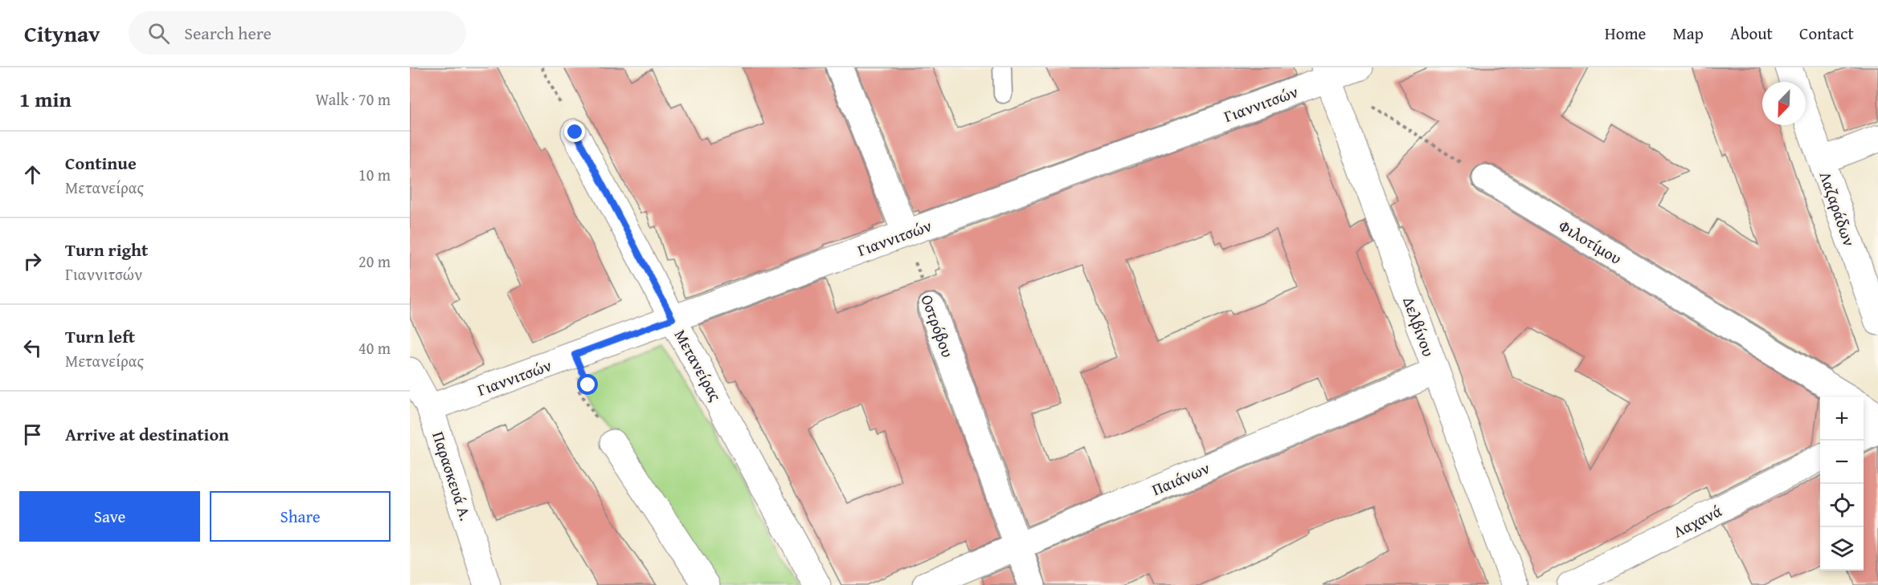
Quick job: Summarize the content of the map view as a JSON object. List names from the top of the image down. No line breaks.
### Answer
{"streets":{"street":["Γιαννιτσών","Λαζαράδων","Φιλοτίμου","Οστρόβου","Δελβίνου","Μετανείρας","Παρασκευά Α.","Παιάνων","Λαχανά"]},"crossings":[["Γιαννιτσών","Οστρόβου"],["Γιαννιτσών","Δελβίνου"],["Γιαννιτσών","Μετανείρας"],["Γιαννιτσών","Παρασκευά Α."],["Οστρόβου","Παιάνων"],["Δελβίνου","Παιάνων"]],"north":"bottom left","page":{"header":"Citynav","search":"Search here","nav":["Home","Map","About","Contact"],"heading":["1 min","Walk · 70 m"],"list":[["Continue","Μετανείρας","10 m"],["Turn right","Γιαννιτσών","20 m"],["Turn left","Μετανείρας","40 m"],"Arrive at destination"],"map_buttons":["+","−"],"buttons":["Save","Share"]}}
